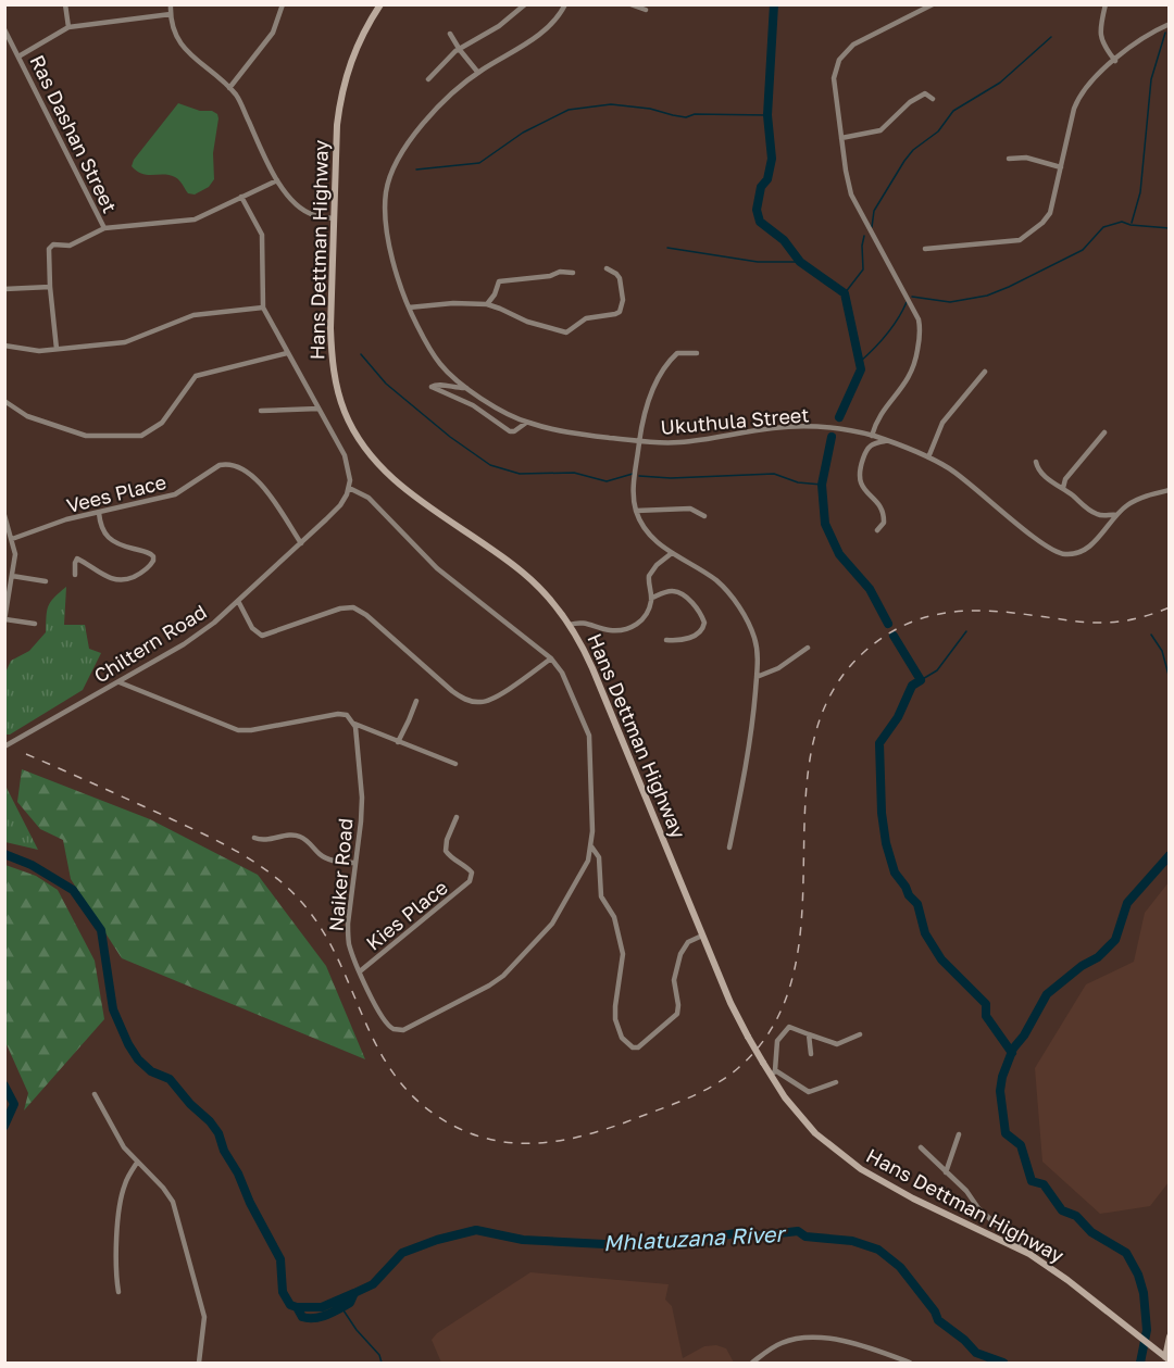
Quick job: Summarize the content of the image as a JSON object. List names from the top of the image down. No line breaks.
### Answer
{"streets":{"street":["Ras Dashan Street","Hans Dettman Highway","Ukuthula Street","Vees Place","Chiltern Road","Naiker Road","Kies Place"]},"crossings":[["Vees Place","Chiltern Road"],["Chiltern Road","Naiker Road"],["Naiker Road","Kies Place"]],"water":["Mhlatuzana River"]}
